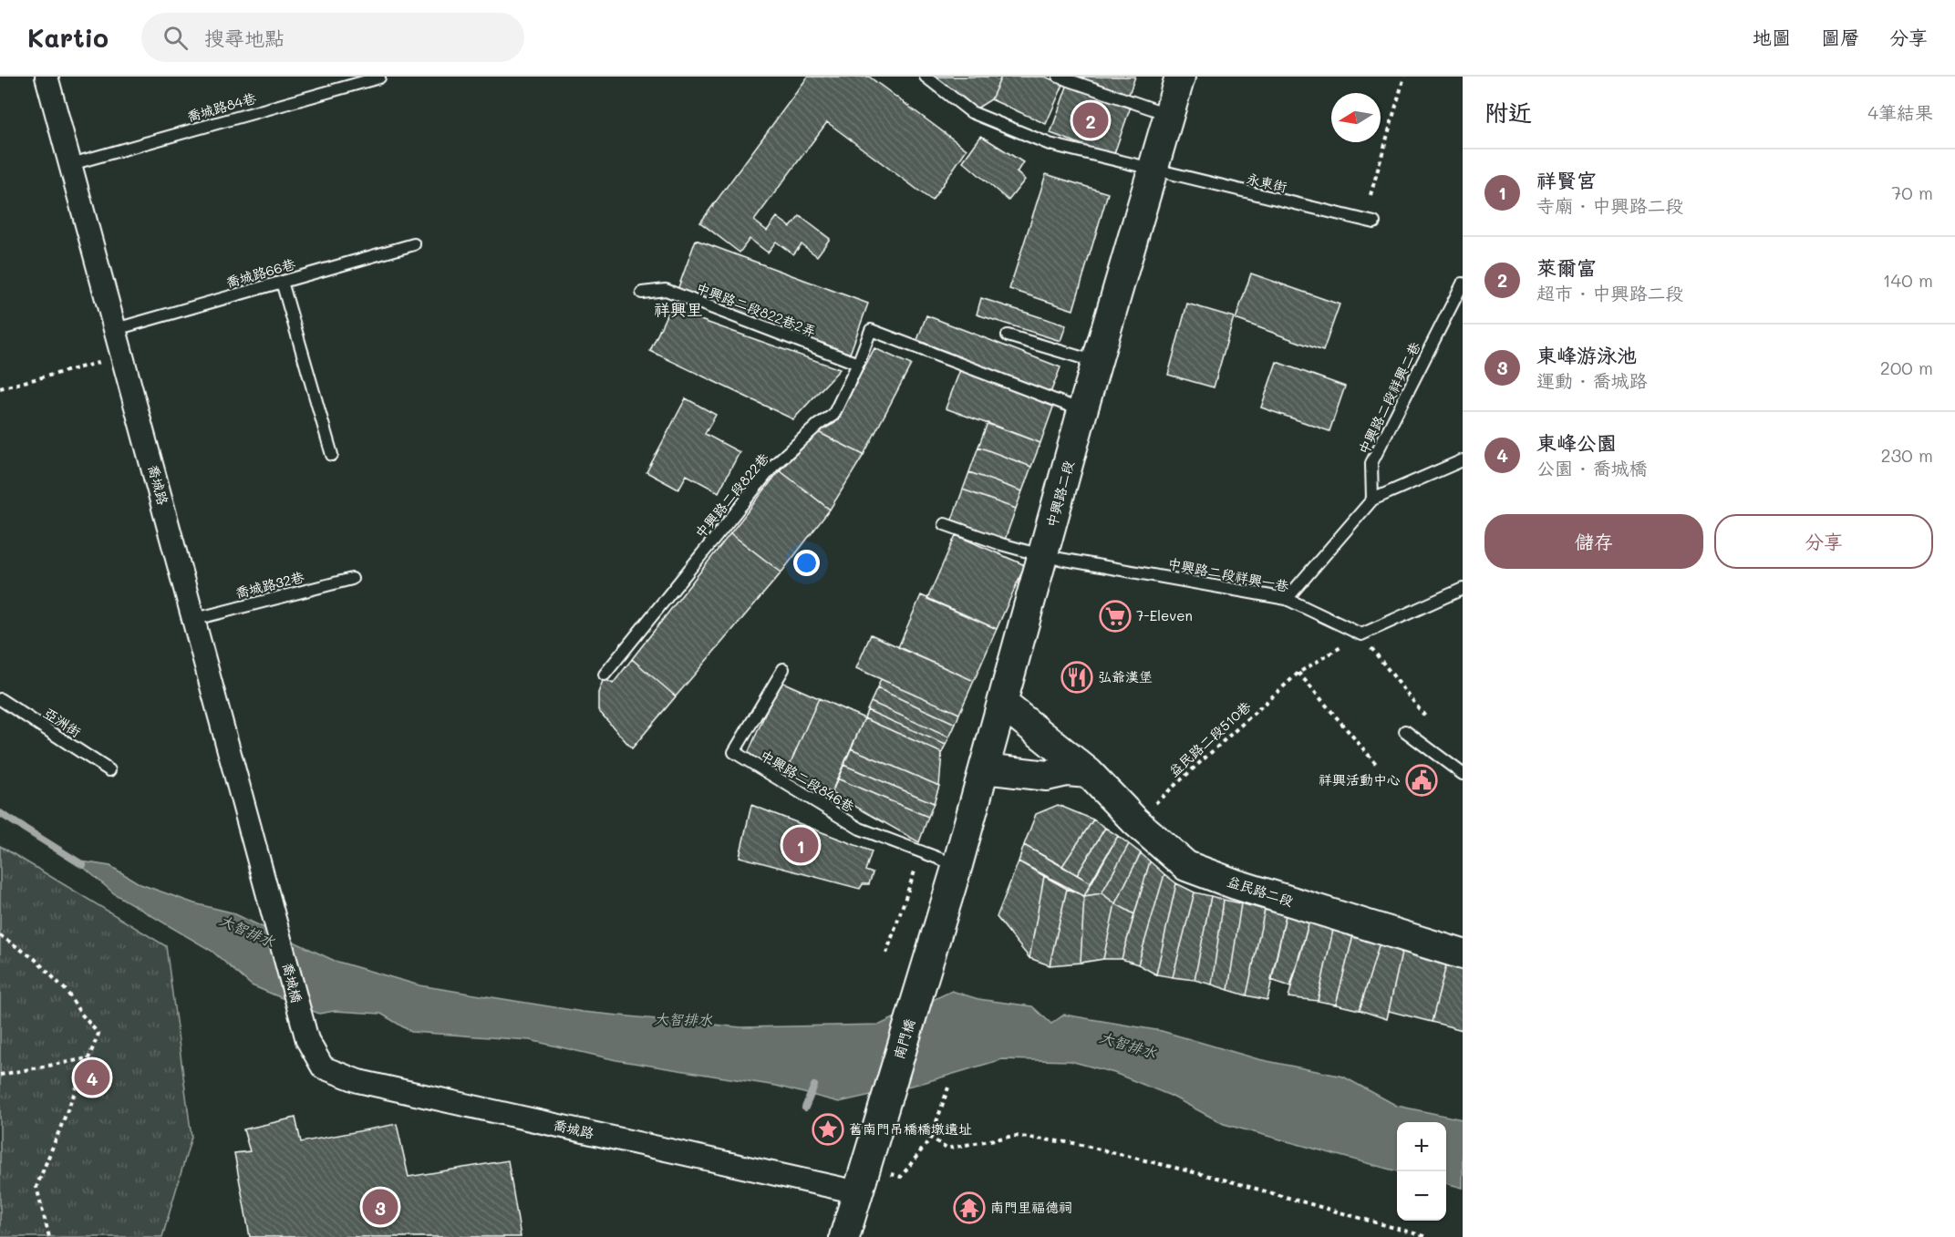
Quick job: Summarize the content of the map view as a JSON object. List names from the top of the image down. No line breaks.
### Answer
{"streets":{"street":["喬城路","中興路二段","益民路二段","喬城橋","南門橋"],"lane":["喬城路84巷","永東街","喬城路66巷","中興路二段822巷2弄","中興路二段祥興二巷","中興路二段822巷","中興路二段祥興一巷","喬城路32巷","亞洲街","中興路二段846巷"],"path":["益民路二段510巷"]},"crossings":[["喬城路84巷","喬城路"],["永東街","中興路二段"],["喬城路66巷","喬城路"],["中興路二段822巷2弄","中興路二段822巷"],["喬城路","喬城路32巷"],["喬城路","喬城橋"],["喬城路","南門橋"],["中興路二段","中興路二段822巷"],["中興路二段","中興路二段祥興一巷"],["中興路二段","中興路二段846巷"],["中興路二段","益民路二段"],["中興路二段","南門橋"],["益民路二段510巷","益民路二段"]],"districts":["祥興里"],"water":["大智排水"],"places":{"supermarket":["7-Eleven"],"restaurant":["弘爺漢堡"],"public building":["祥興活動中心"],"place":["舊南門吊橋橋墩遺址"],"temple":["南門里福德祠"]},"north":"left","page":{"header":"Kartio","search":"搜尋地點","nav":["地圖","圖層","分享"],"heading":["附近","4筆結果"],"pins":["2","1","4","3"],"list":[{"mark":"1","name":"祥賢宮","note":"寺廟 · 中興路二段","value":"70 m"},{"mark":"2","name":"萊爾富","note":"超市 · 中興路二段","value":"140 m"},{"mark":"3","name":"東峰游泳池","note":"運動 · 喬城路","value":"200 m"},{"mark":"4","name":"東峰公園","note":"公園 · 喬城橋","value":"230 m"}],"buttons":["儲存","分享"],"map_buttons":["+","−"]}}
